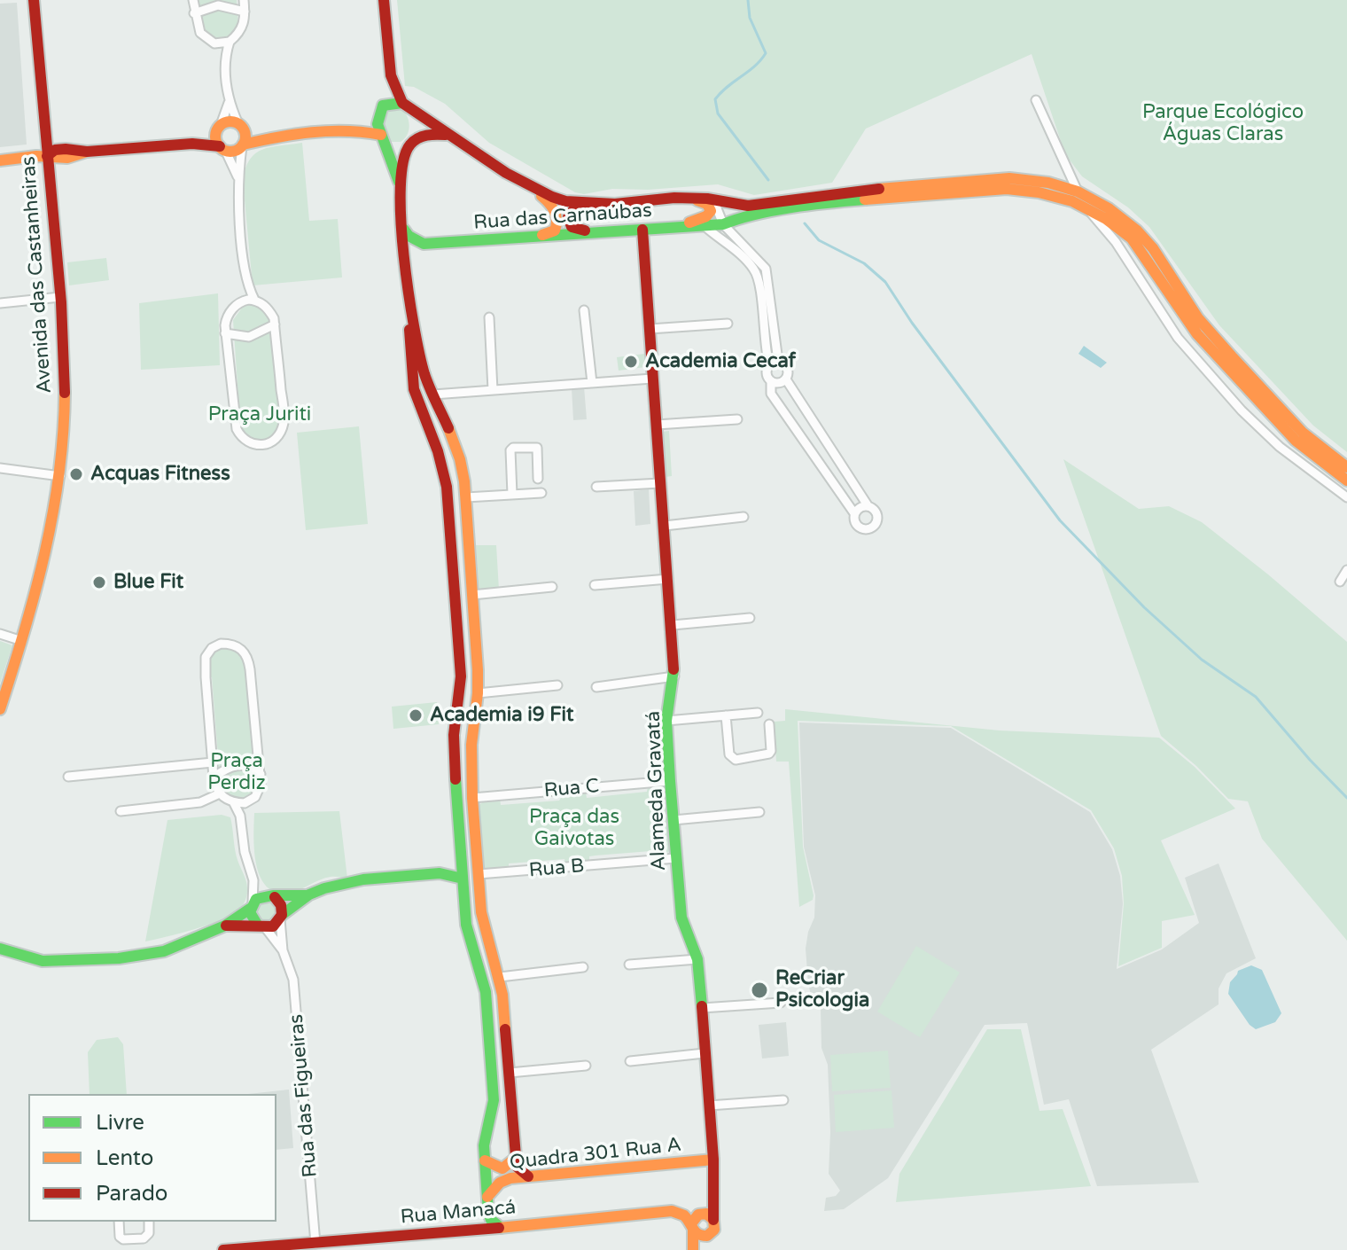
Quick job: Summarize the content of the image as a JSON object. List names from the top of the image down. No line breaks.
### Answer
{"streets":{"street":["Rua das Carnaúbas","Avenida das Castanheiras","Rua C","Alameda Gravatá","Rua B","Rua das Figueiras","Quadra 301 Rua A","Rua Manacá"]},"crossings":[["Rua das Carnaúbas","Alameda Gravatá"],["Rua C","Alameda Gravatá"],["Alameda Gravatá","Rua B"],["Alameda Gravatá","Quadra 301 Rua A"],["Alameda Gravatá","Rua Manacá"],["Rua das Figueiras","Rua Manacá"]],"parks":["Parque Ecológico Águas Claras","Praça Juriti","Praça Perdiz","Praça das Gaivotas"],"places":["Academia Cecaf","Acquas Fitness","Blue Fit","Academia i9 Fit","ReCriar Psicologia"],"legend":["Livre","Lento","Parado"]}
